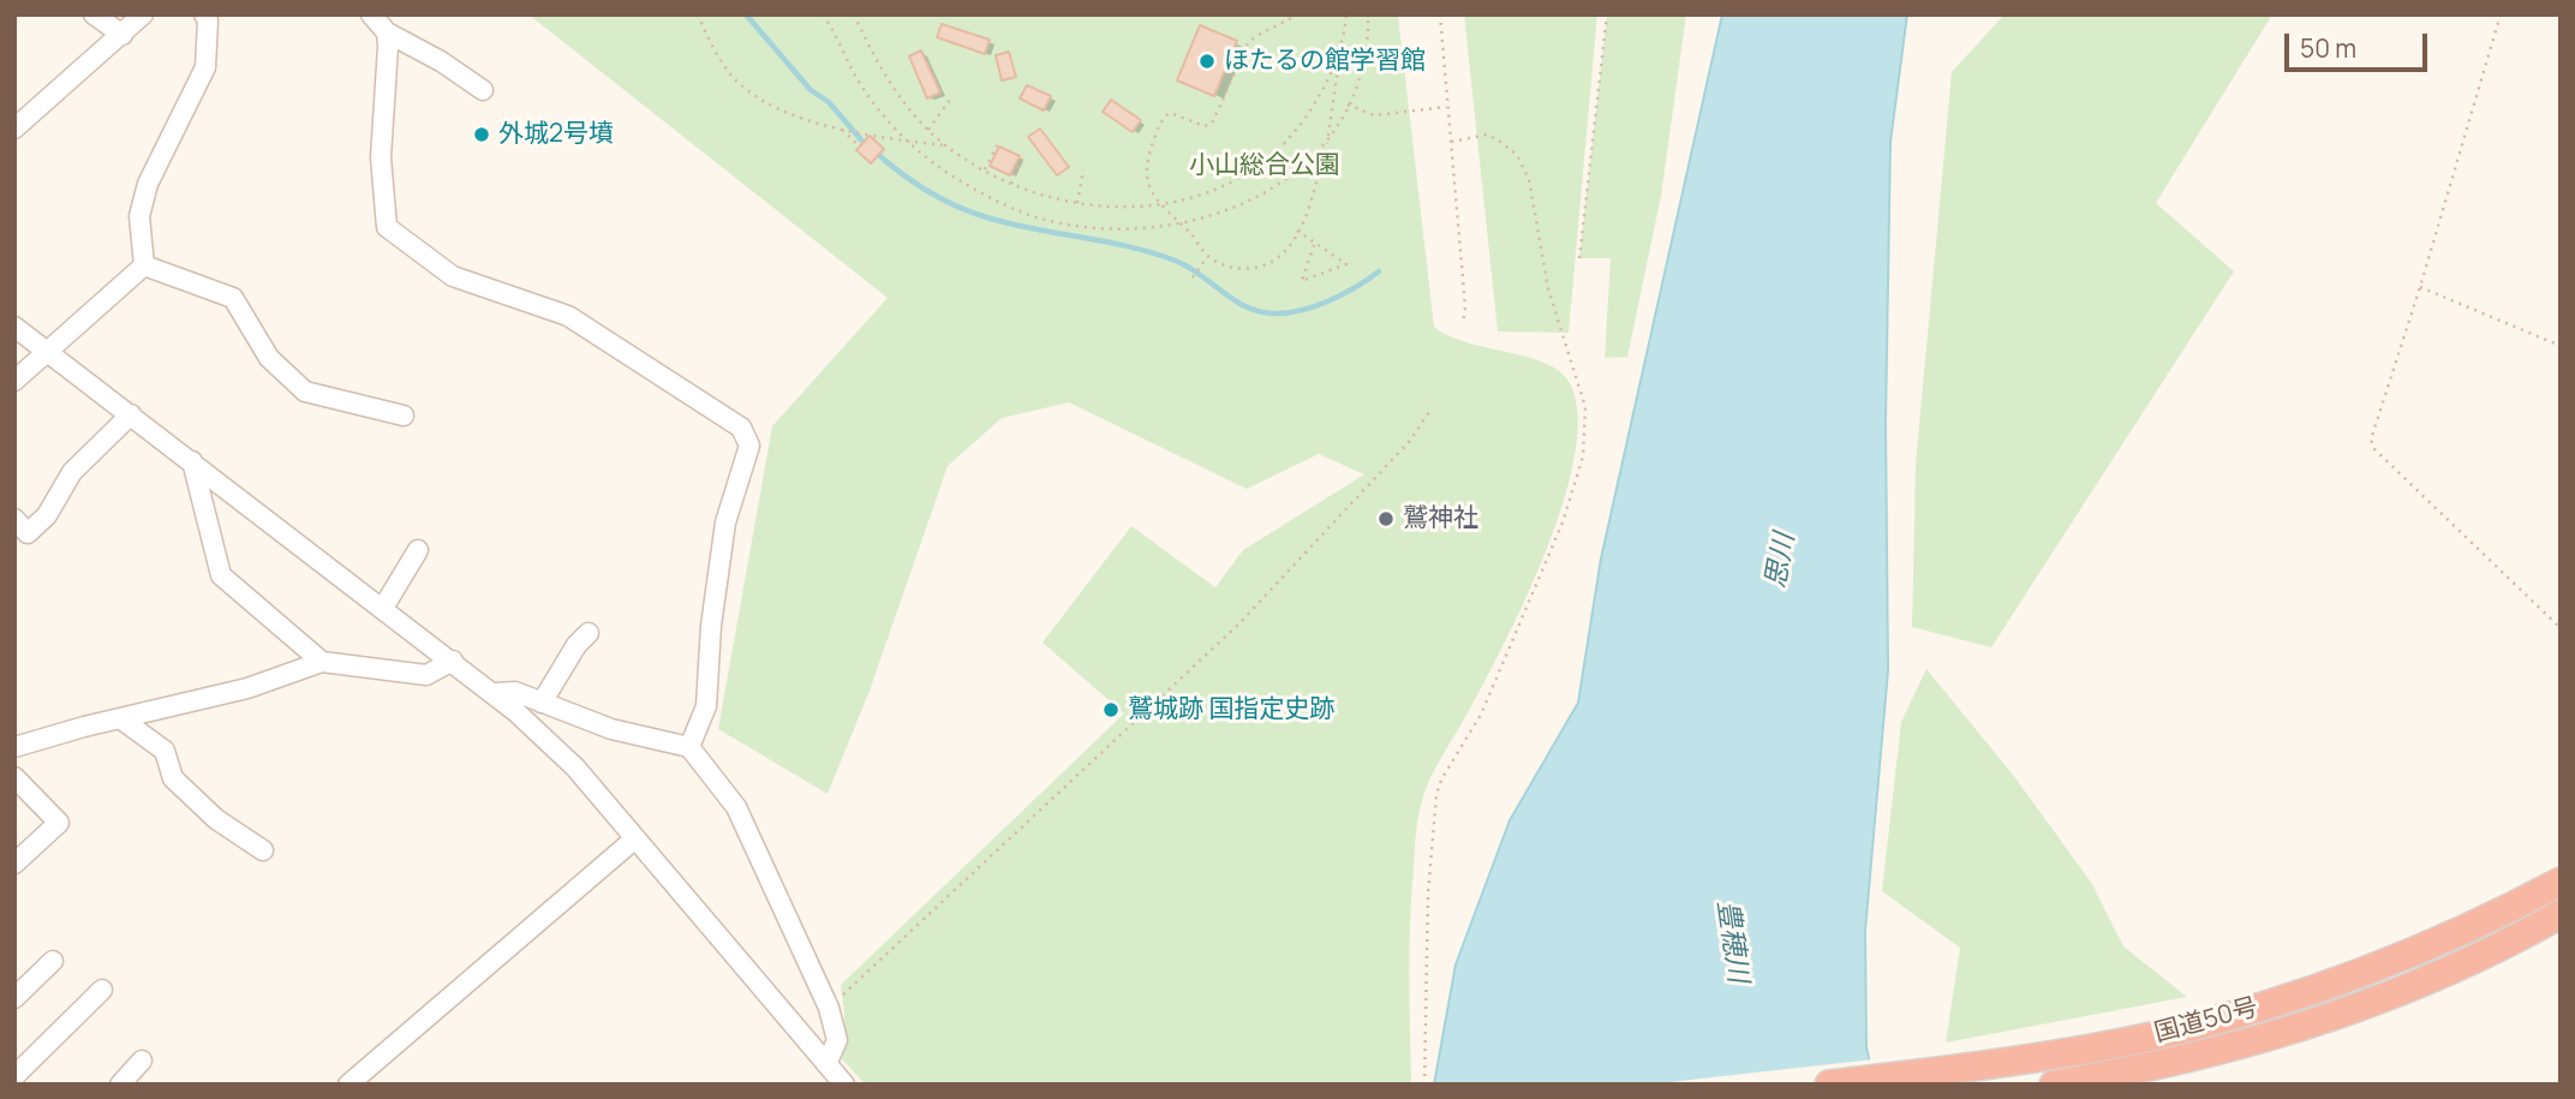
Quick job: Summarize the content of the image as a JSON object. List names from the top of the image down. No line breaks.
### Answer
{"streets":{"highway":["国道50号"]},"water":["思川","豊穂川"],"parks":["小山総合公園"],"places":["ほたるの館学習館","外城2号墳","鷲神社","鷲城跡 国指定史跡"],"scale_bar":"50 m"}
